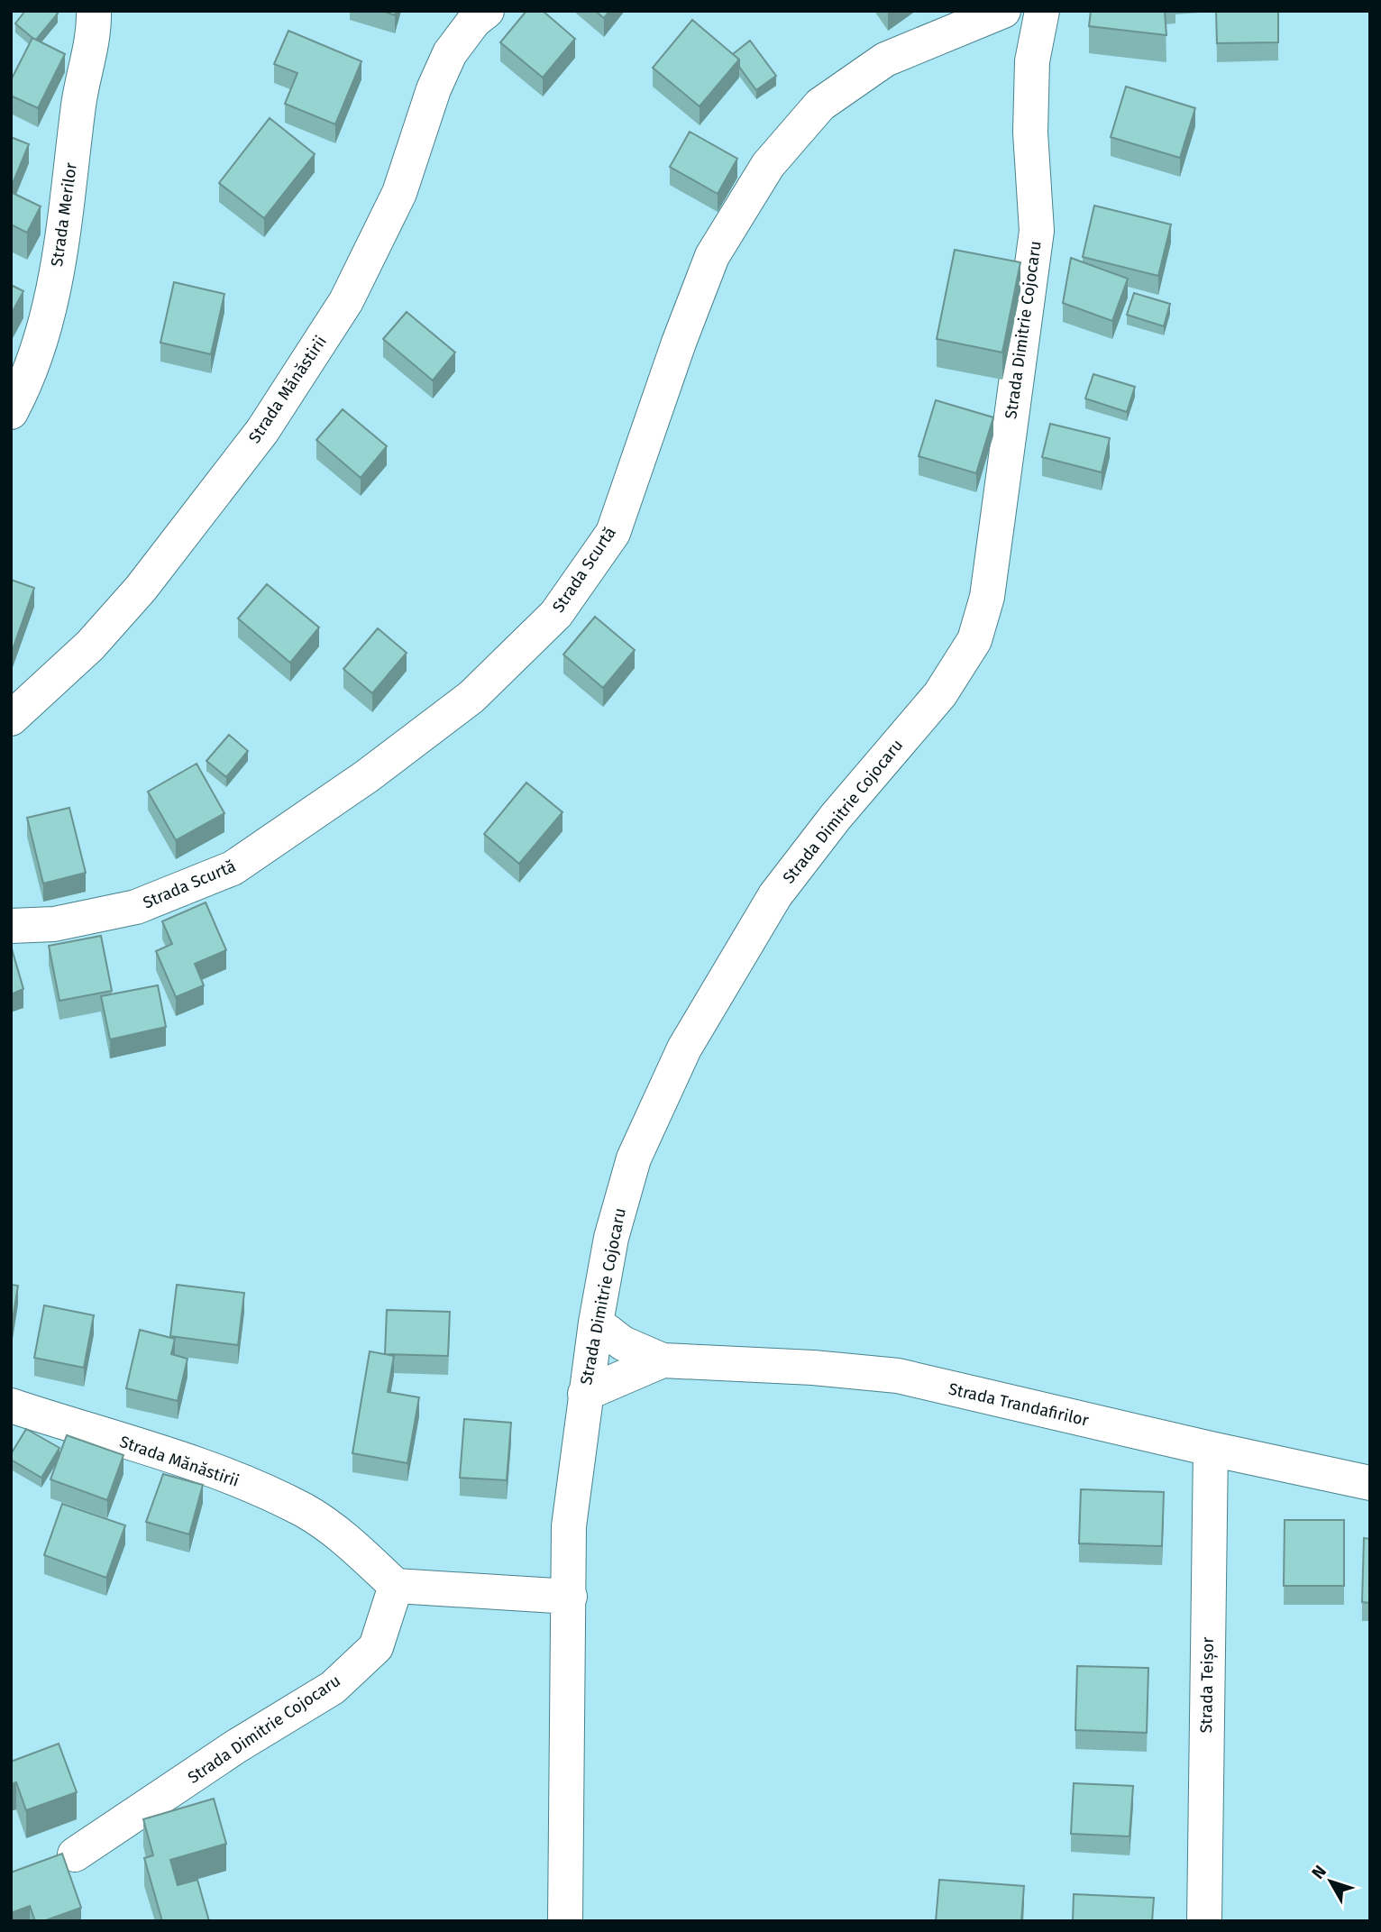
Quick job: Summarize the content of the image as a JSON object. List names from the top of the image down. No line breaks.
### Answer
{"streets":{"street":["Strada Merilor","Strada Dimitrie Cojocaru","Strada Mănăstirii","Strada Scurtă","Strada Trandafirilor","Strada Teișor"]},"crossings":[["Strada Dimitrie Cojocaru","Strada Mănăstirii"],["Strada Dimitrie Cojocaru","Strada Trandafirilor"],["Strada Trandafirilor","Strada Teișor"]],"north":"top left"}
